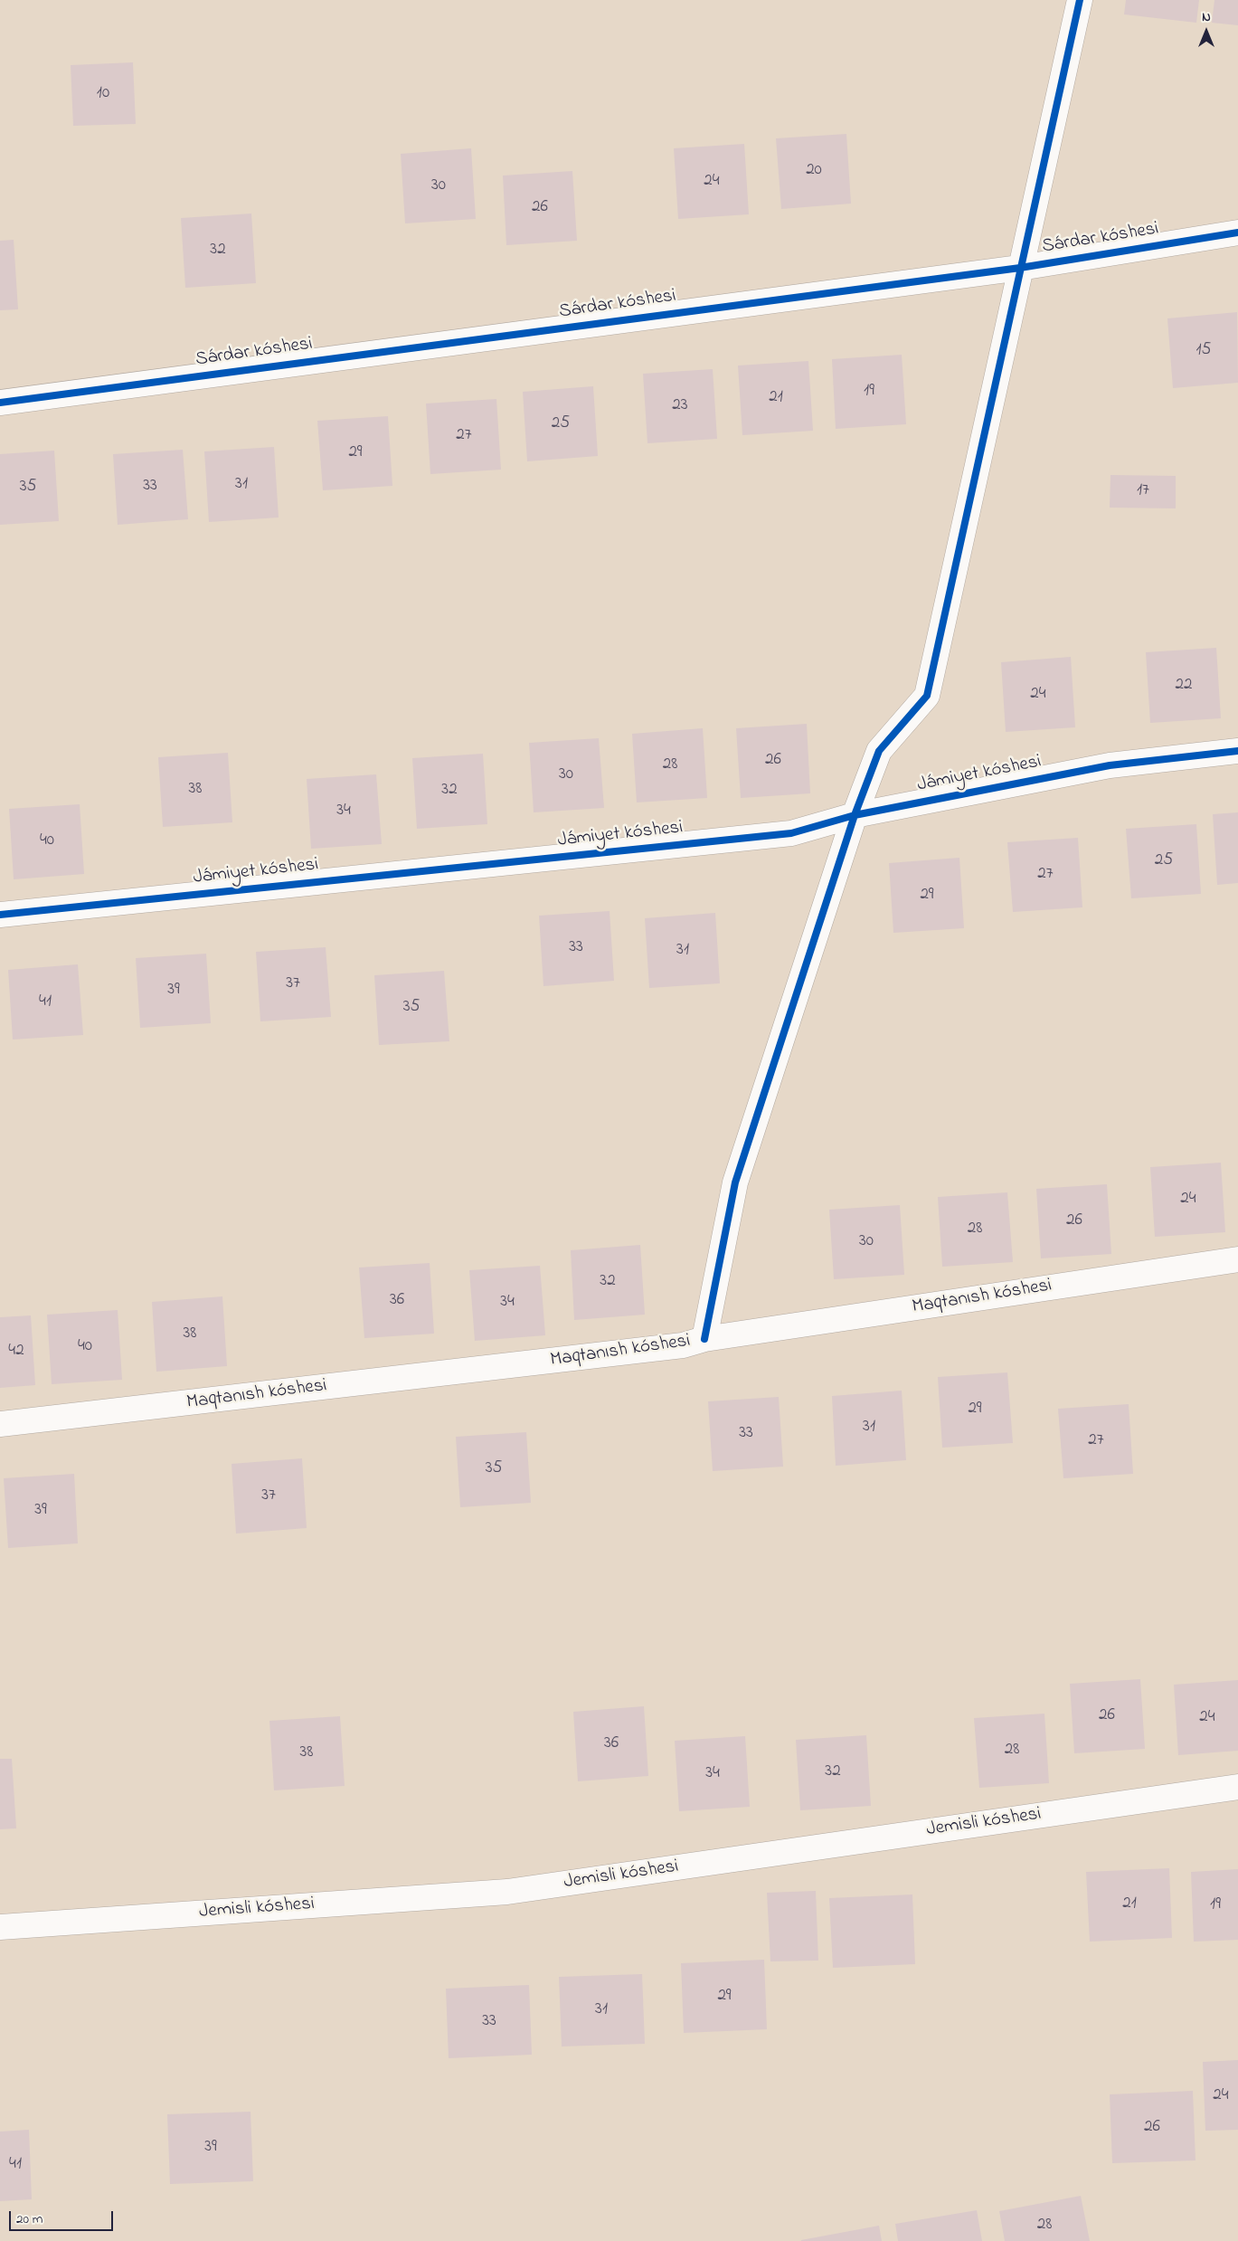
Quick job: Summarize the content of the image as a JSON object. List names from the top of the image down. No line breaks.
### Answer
{"streets":{"street":["Sárdar kóshesi","Jámiyet kóshesi","Maqtanısh kóshesi","Jemisli kóshesi"]},"house_numbers":["10","20","24","30","26","32","15","19","21","23","25","27","29","31","33","35","17","22","24","26","28","30","38","32","34","40","25","27","29","33","31","37","39","41","35","24","26","28","30","32","36","34","38","40","42","29","31","33","27","35","37","39","26","24","36","28","38","32","34","21","19","29","31","33","24","26","39","41","28"],"scale_bar":"20 m","north":"top"}
